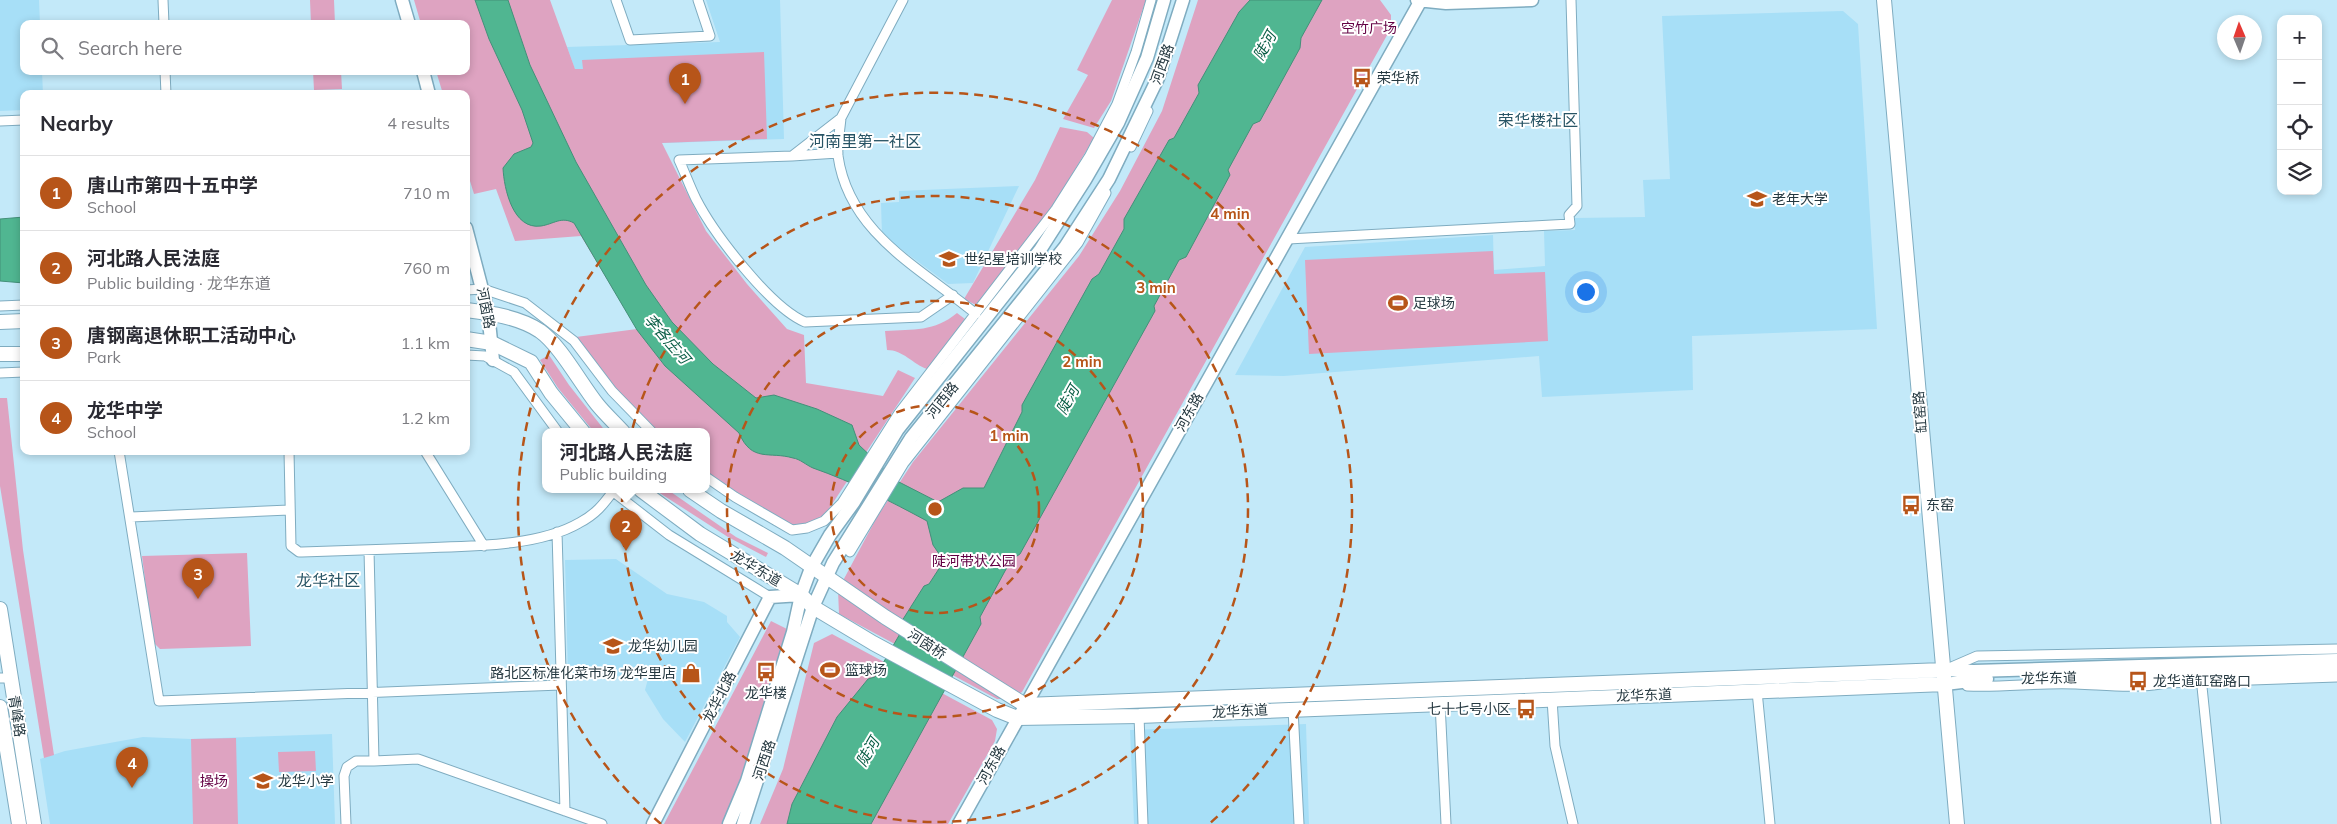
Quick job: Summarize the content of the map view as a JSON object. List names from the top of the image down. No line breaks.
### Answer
{"streets":{"main road":["河西路","河茵路","河东路","缸窑路","龙华东道","河茵桥","龙华北路","青峰路"]},"crossings":[["河西路","龙华东道"],["河西路","河茵桥"],["河东路","龙华东道"],["河东路","河茵桥"],["缸窑路","龙华东道"],["龙华东道","河茵桥"]],"districts":["荣华楼社区","河南里第一社区","龙华社区"],"water":["陡河","李各庄河"],"parks":["空竹广场","陡河带状公园","操场"],"places":{"bus stop":["荣华桥","东窑","龙华楼","龙华道缸窑路口","七十七号小区"],"school or university":["老年大学","世纪星培训学校","龙华幼儿园","龙华小学"],"sports":["足球场","篮球场"],"shop":["路北区标准化菜市场 龙华里店"]},"north":"top","page":{"map_buttons":["+","−"],"search":"Search here","pins":["1","2","3","4"],"heading":["Nearby","4 results"],"list":[{"mark":"1","name":"唐山市第四十五中学","note":"School","value":"710 m"},{"mark":"2","name":"河北路人民法庭","note":"Public building · 龙华东道","value":"760 m"},{"mark":"3","name":"唐钢离退休职工活动中心","note":"Park","value":"1.1 km"},{"mark":"4","name":"龙华中学","note":"School","value":"1.2 km"}],"popup":["河北路人民法庭","Public building"]},"rings":["4 min","3 min","2 min","1 min"]}
